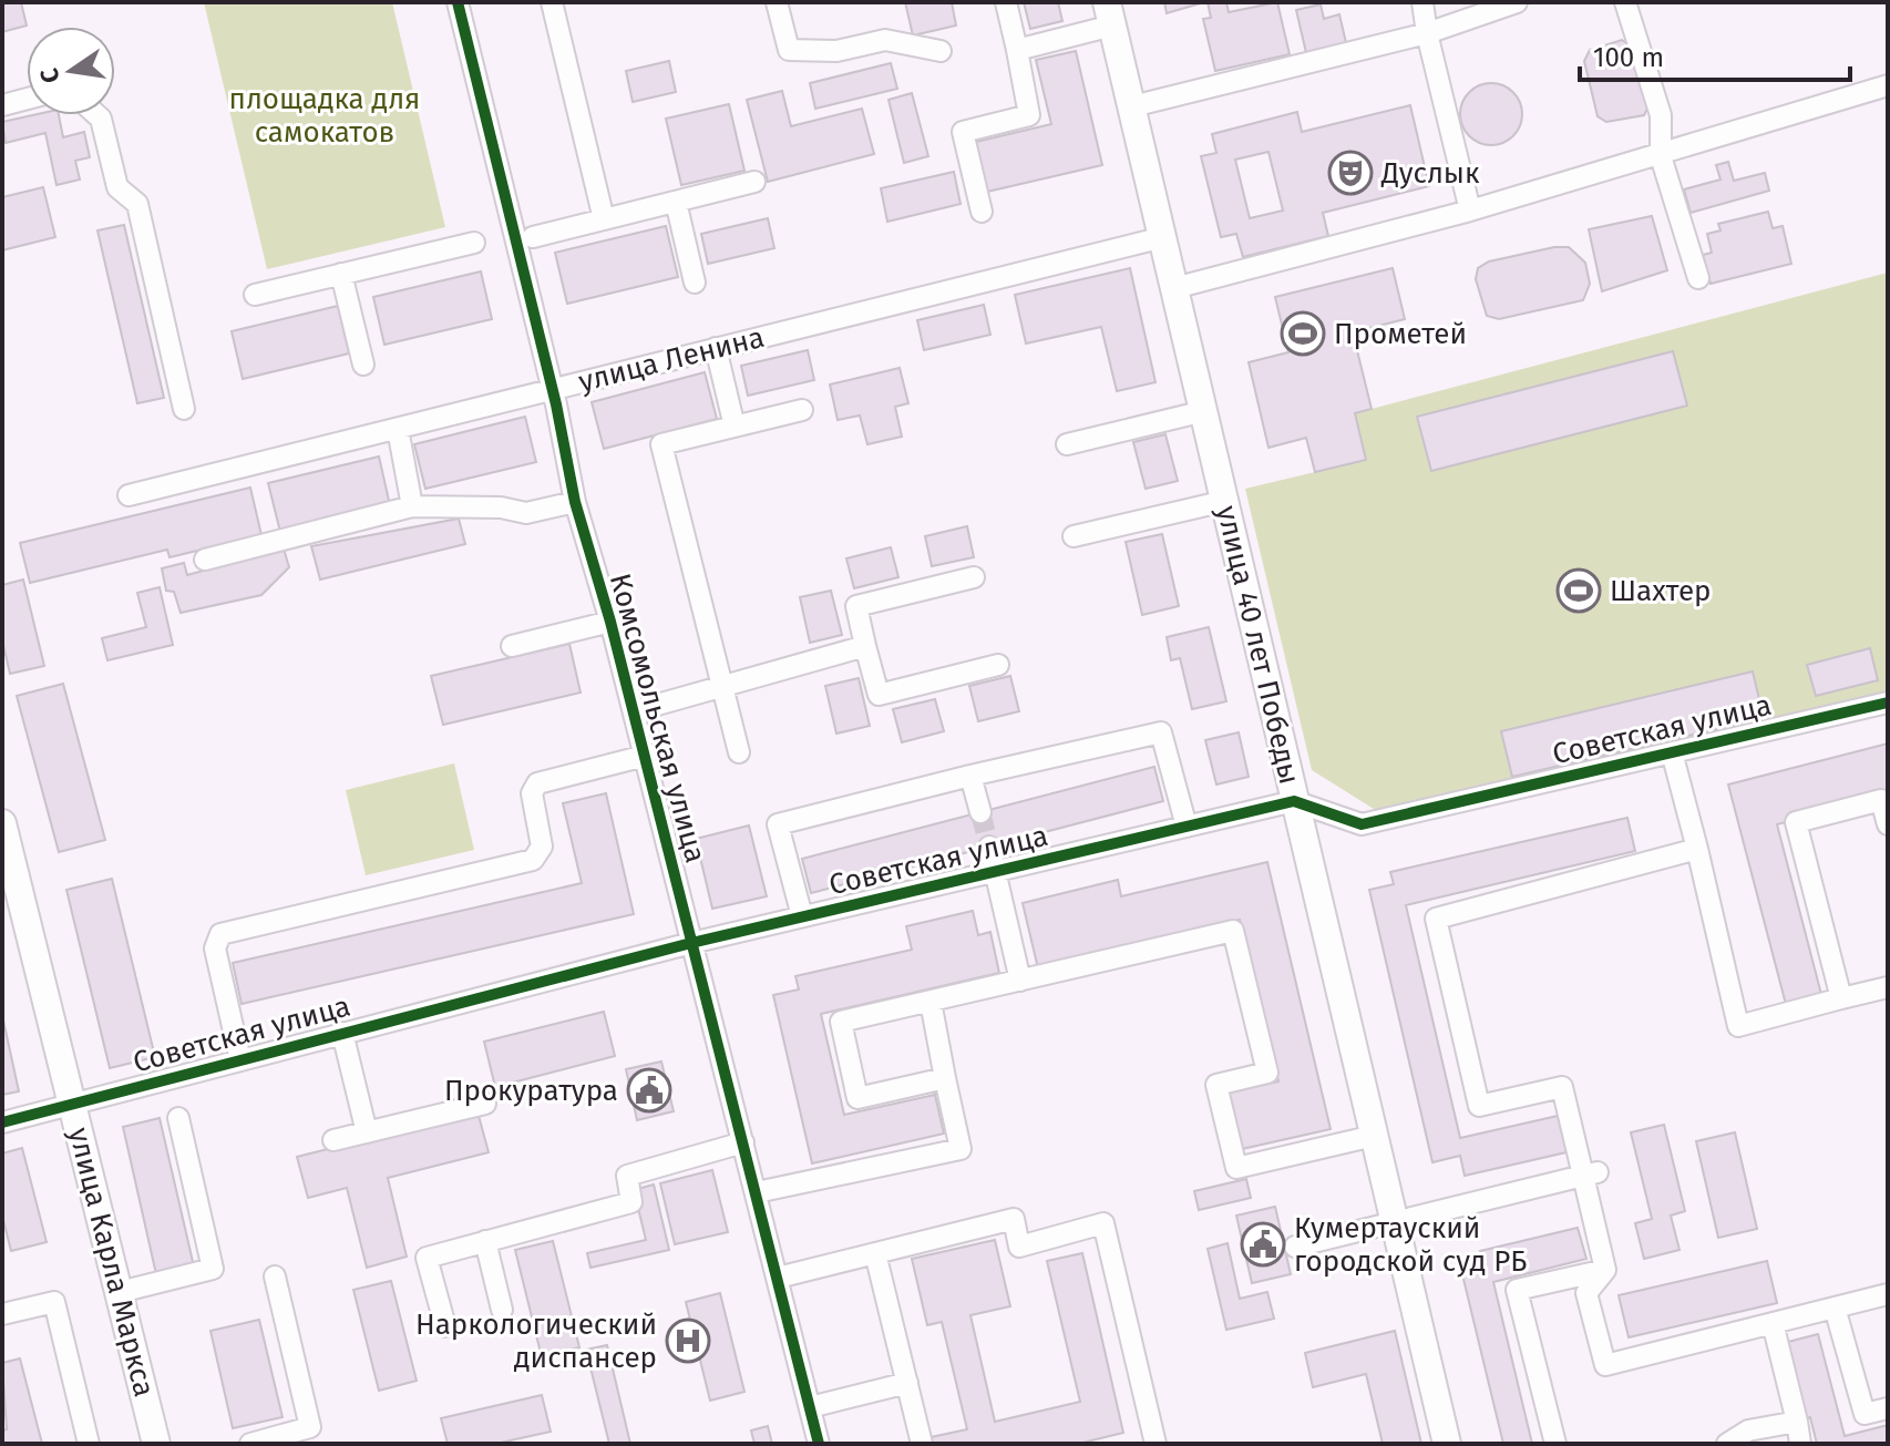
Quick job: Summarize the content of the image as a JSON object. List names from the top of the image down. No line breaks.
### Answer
{"streets":{"main road":["улица 40 лет Победы","улица Карла Маркса"],"street":["улица Ленина","Комсомольская улица","Советская улица"]},"crossings":[["улица Ленина","улица 40 лет Победы"],["улица Ленина","Комсомольская улица"],["улица 40 лет Победы","Советская улица"],["Комсомольская улица","Советская улица"],["Советская улица","улица Карла Маркса"]],"parks":["площадка для самокатов"],"places":{"theatre":["Дуслык"],"sports":["Прометей","Шахтер"],"public building":["Прокуратура","Кумертауский городской суд РБ"],"hospital":["Наркологический диспансер"]},"scale_bar":"100 m","north":"left"}
